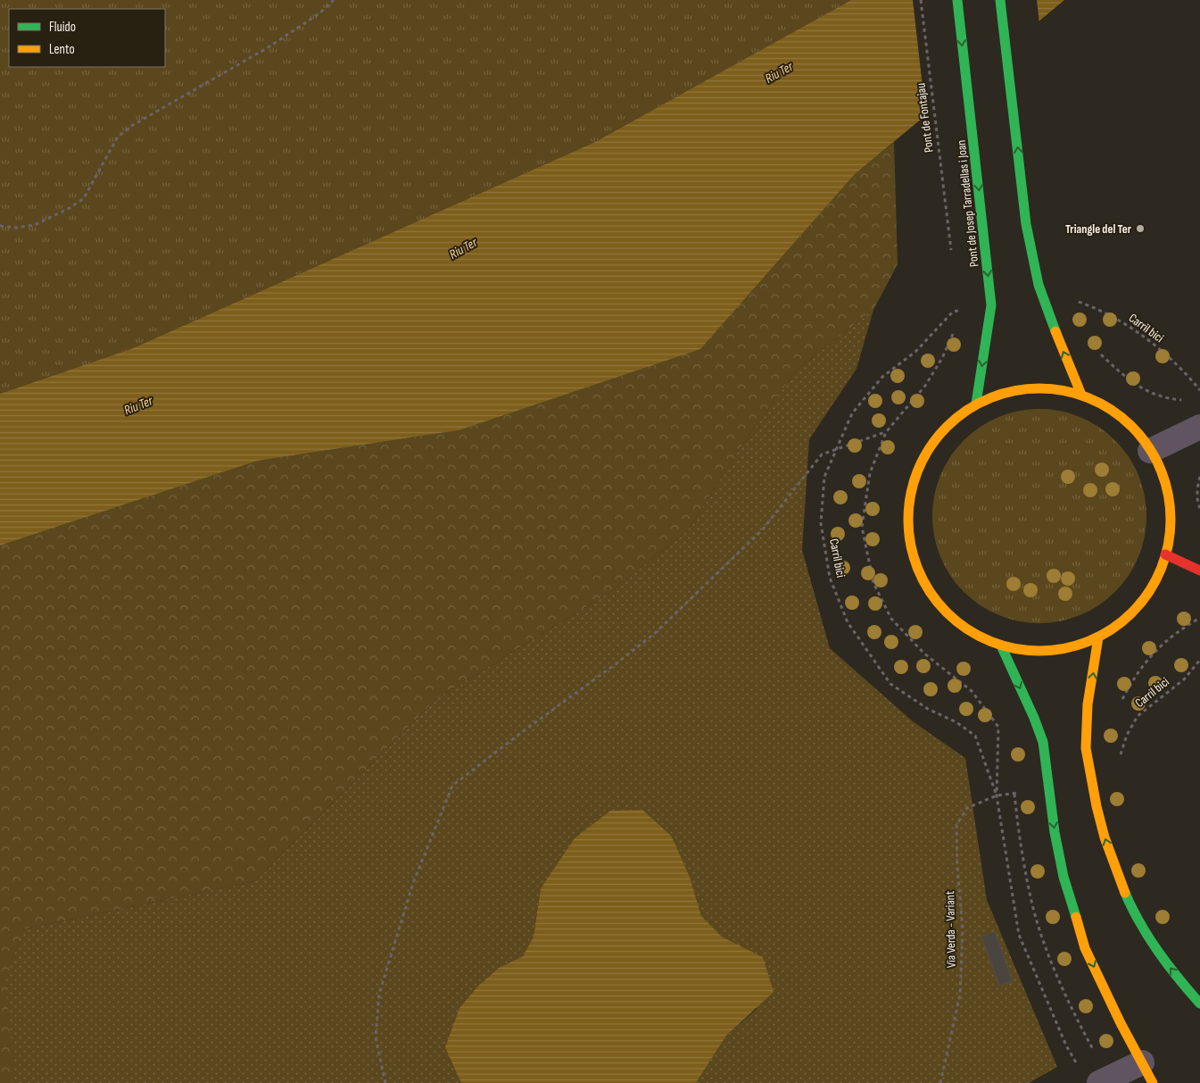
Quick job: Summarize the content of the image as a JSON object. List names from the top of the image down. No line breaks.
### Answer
{"streets":{"street":["Pont de Josep Tarradellas i Joan"],"path":["Pont de Fontajau","Carril bici","Via Verda - Variant"]},"crossings":[["Carril bici","Via Verda - Variant"]],"water":["Riu Ter"],"places":["Triangle del Ter"],"legend":["Fluido","Lento"]}
